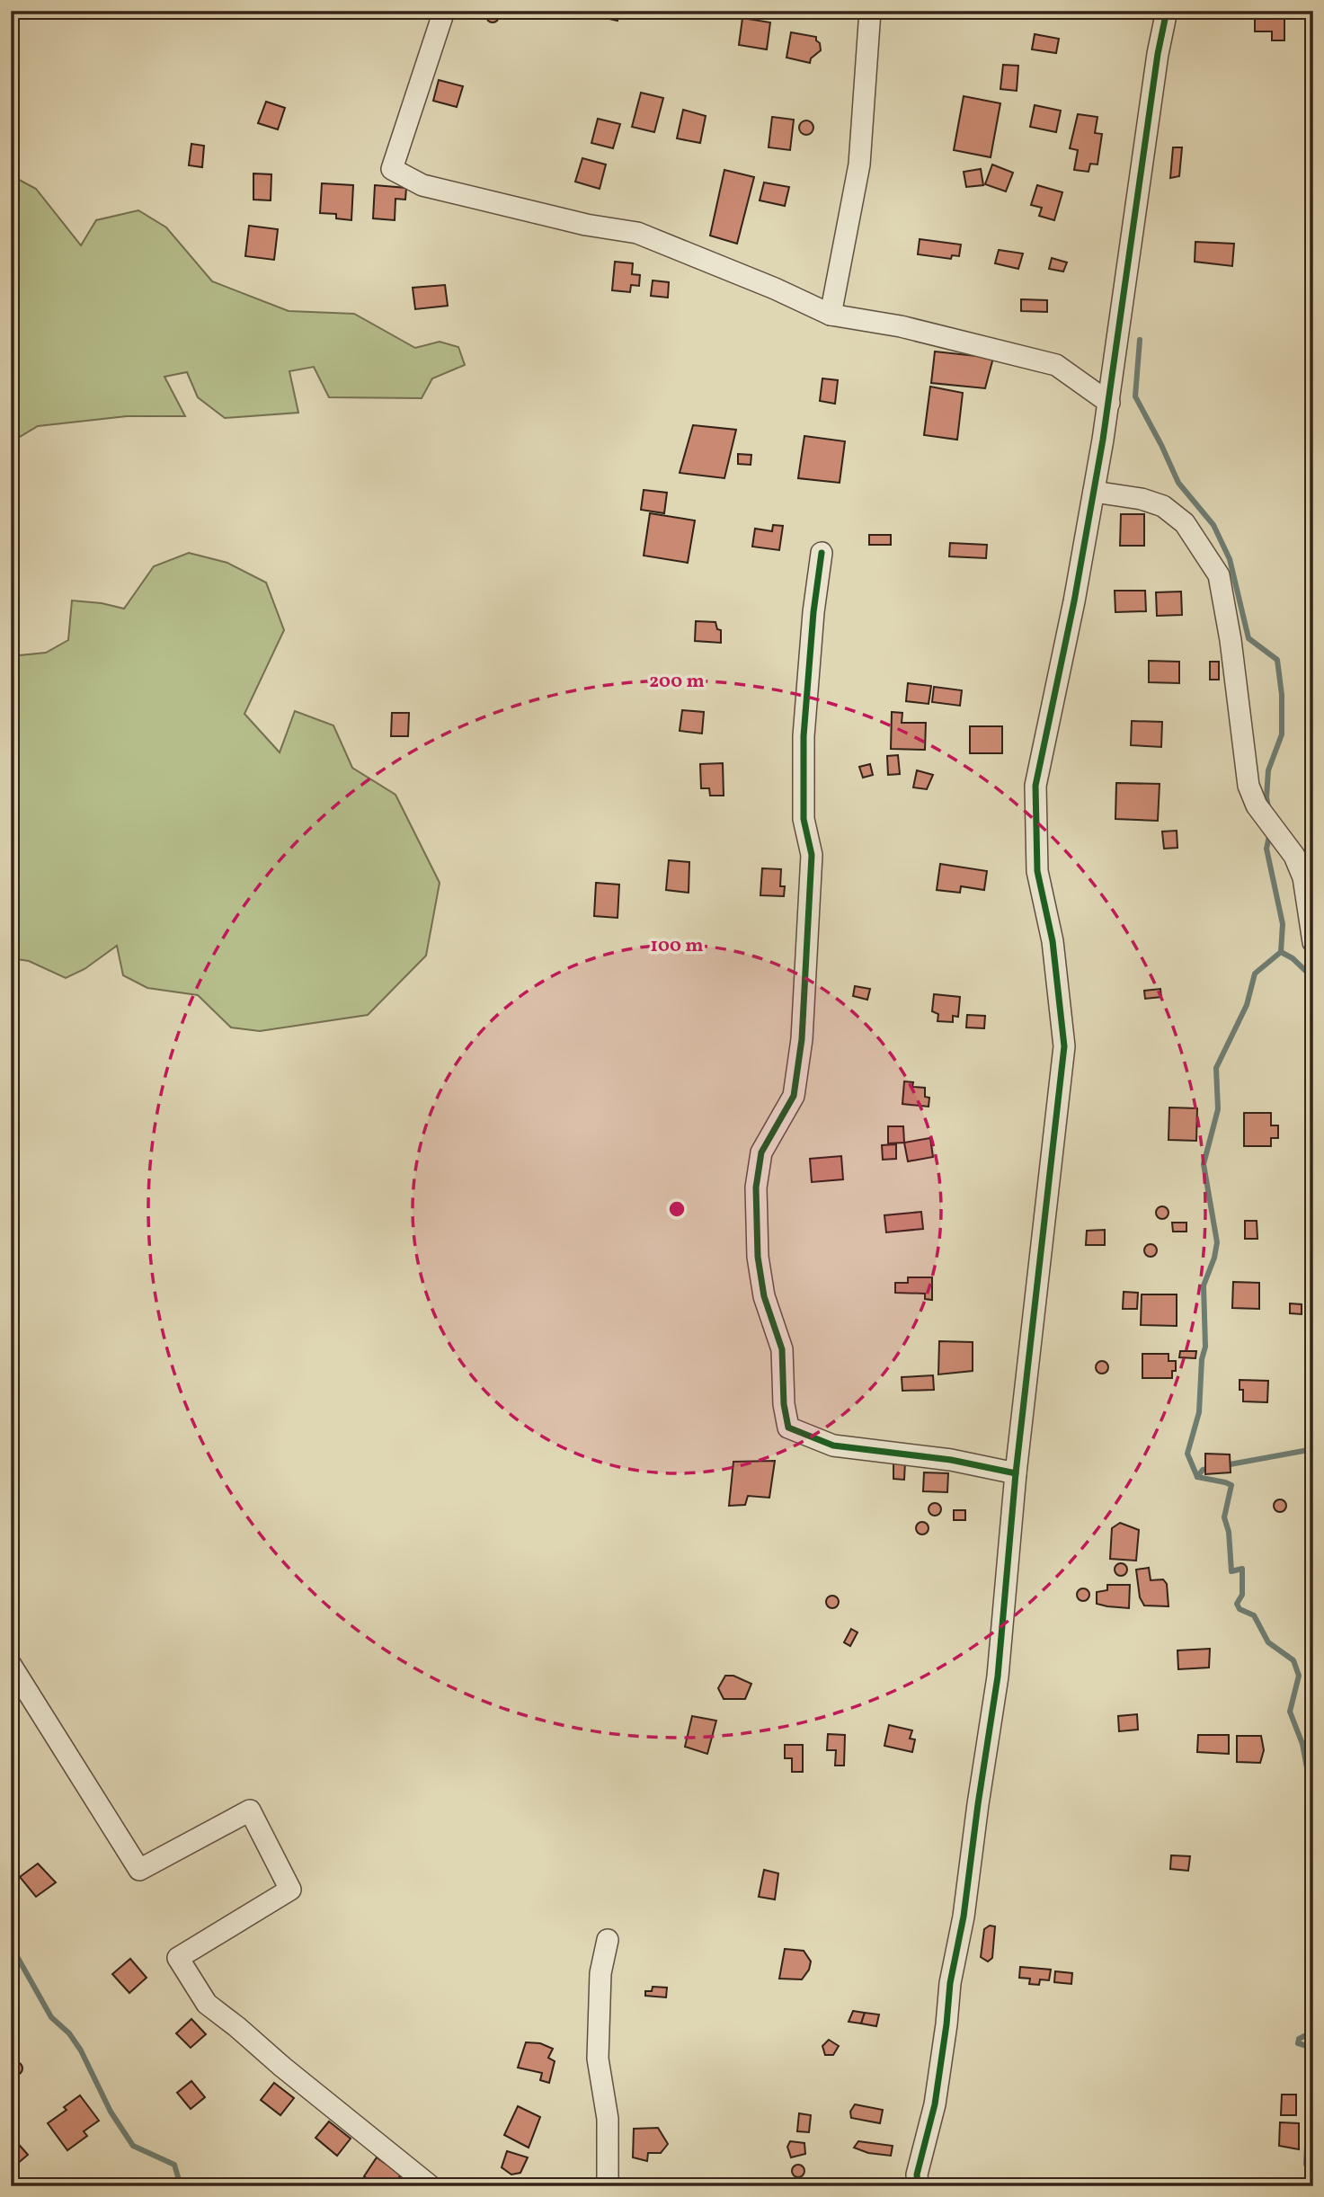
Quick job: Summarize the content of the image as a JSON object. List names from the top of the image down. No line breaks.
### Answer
{"rings":["200 m","100 m"]}
